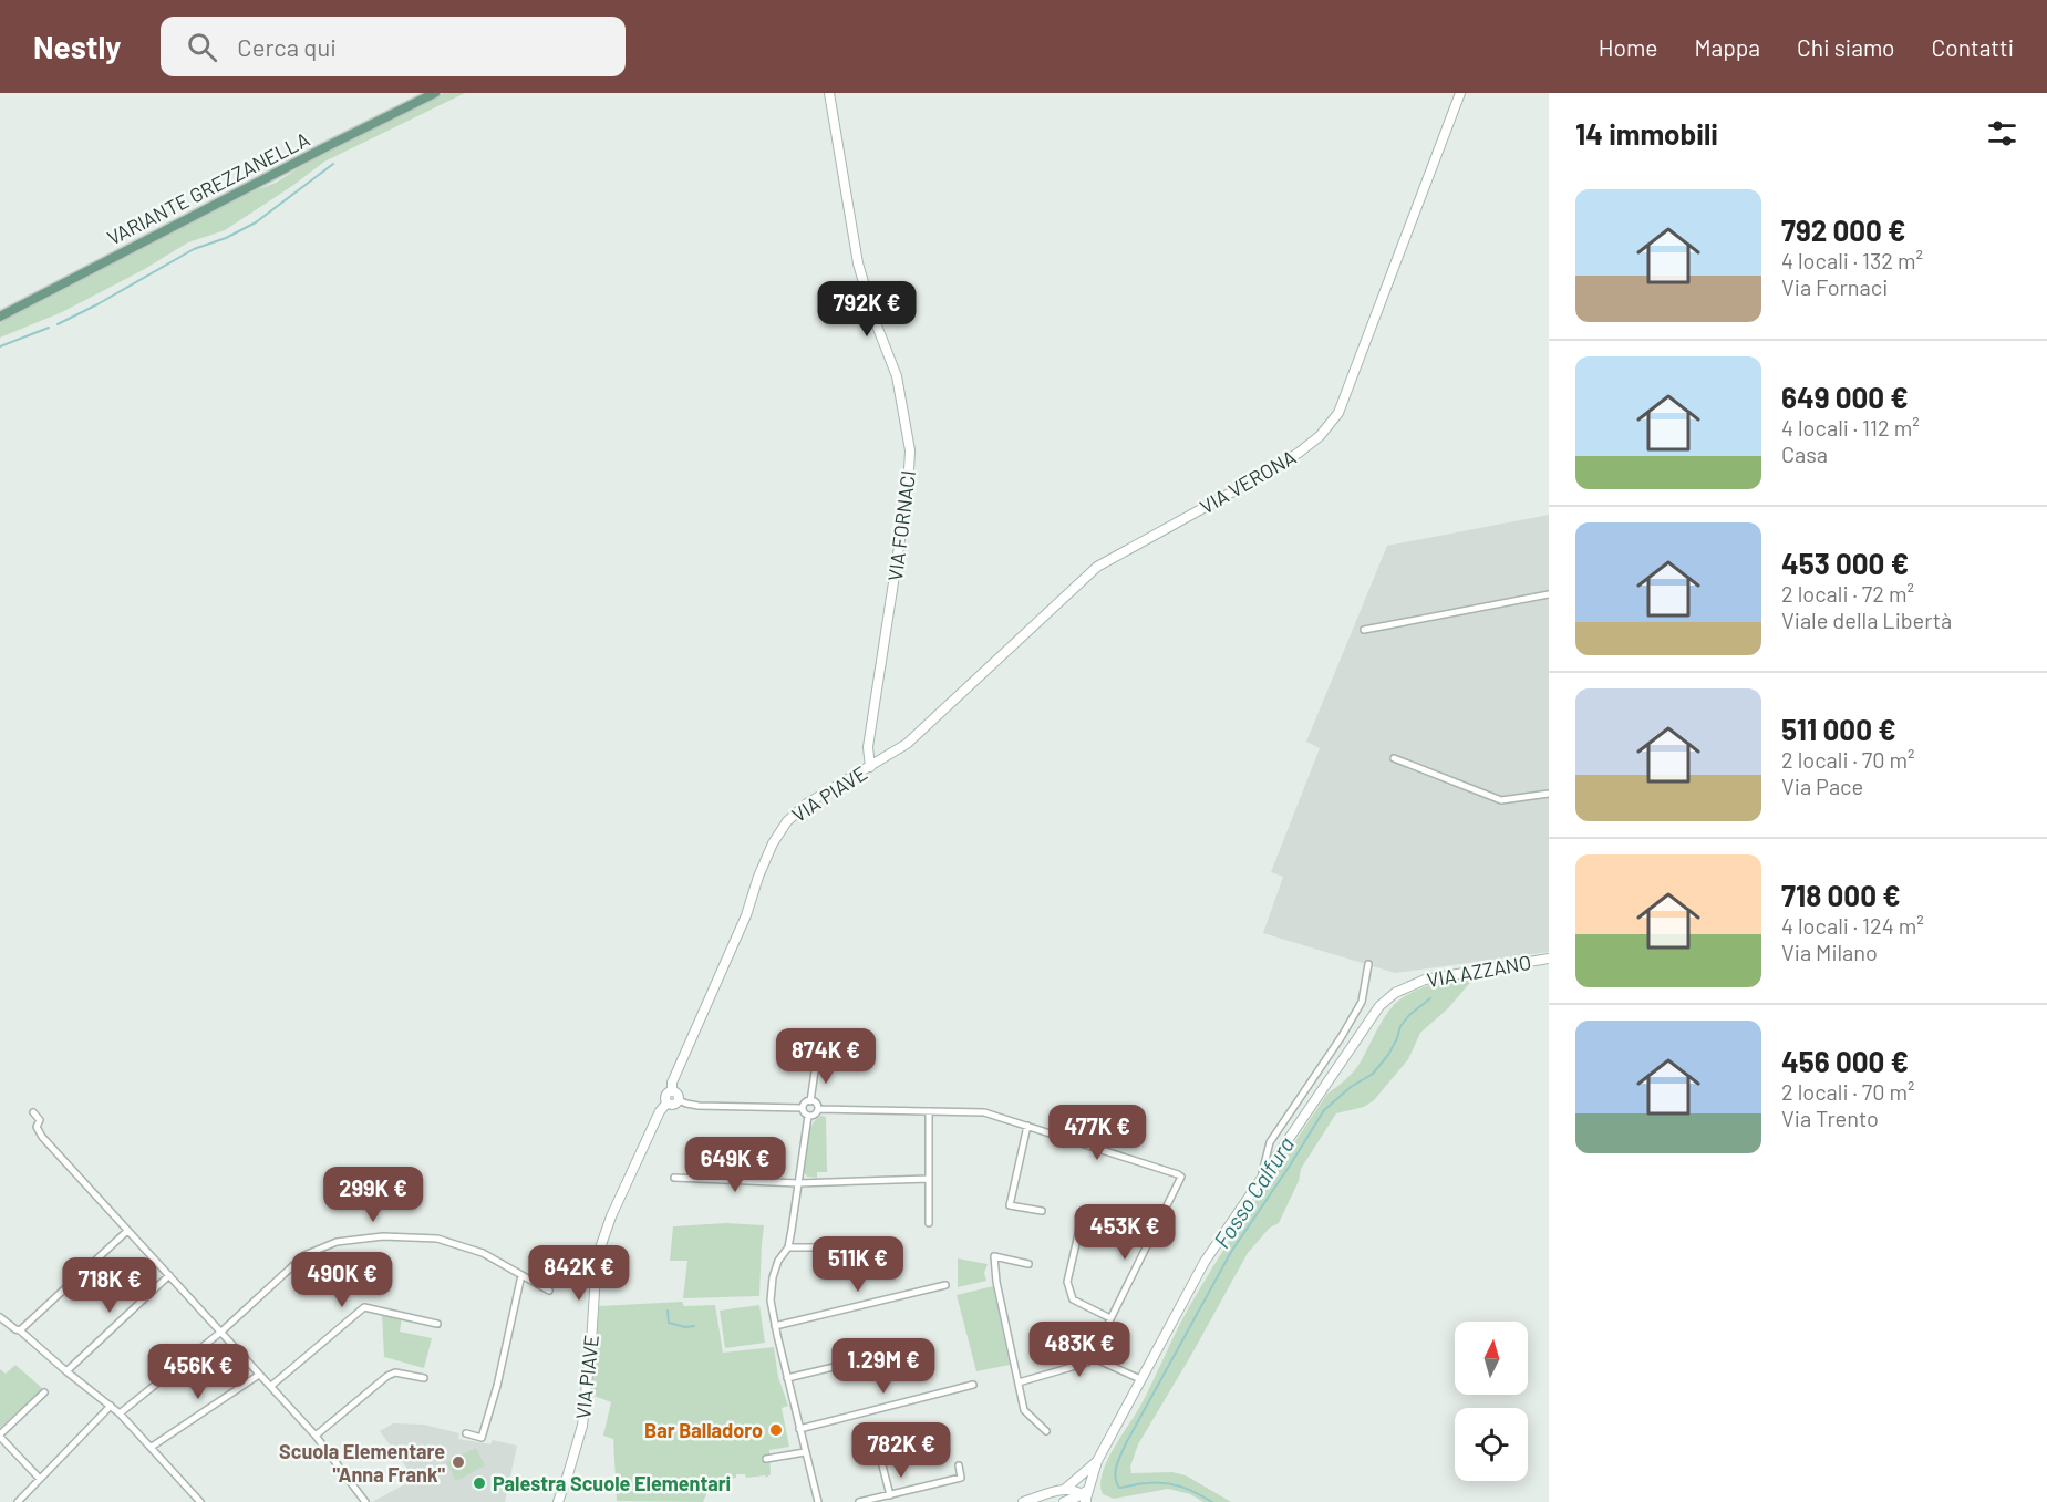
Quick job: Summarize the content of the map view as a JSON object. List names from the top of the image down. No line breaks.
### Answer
{"streets":{"main road":["VARIANTE GREZZANELLA"],"street":["VIA VERONA","VIA FORNACI","VIA PIAVE","VIA AZZANO"]},"crossings":[["VIA VERONA","VIA PIAVE"],["VIA FORNACI","VIA PIAVE"]],"water":["Fosso Calfura"],"places":["Bar Balladoro","Scuola Elementare \"Anna Frank\"","Palestra Scuole Elementari"],"north":"top","page":{"header":"Nestly","search":"Cerca qui","nav":["Home","Mappa","Chi siamo","Contatti"],"heading":"14 immobili","list":[{"name":"792 000 €","note":"4 locali · 132 m² · Via Fornaci"},{"name":"649 000 €","note":"4 locali · 112 m² · Casa"},{"name":"453 000 €","note":"2 locali · 72 m² · Viale della Libertà"},{"name":"511 000 €","note":"2 locali · 70 m² · Via Pace"},{"name":"718 000 €","note":"4 locali · 124 m² · Via Milano"},{"name":"456 000 €","note":"2 locali · 70 m² · Via Trento"}],"price":["792K €","874K €","477K €","649K €","299K €","453K €","511K €","842K €","490K €","718K €","483K €","1.29M €","456K €","782K €"]}}
